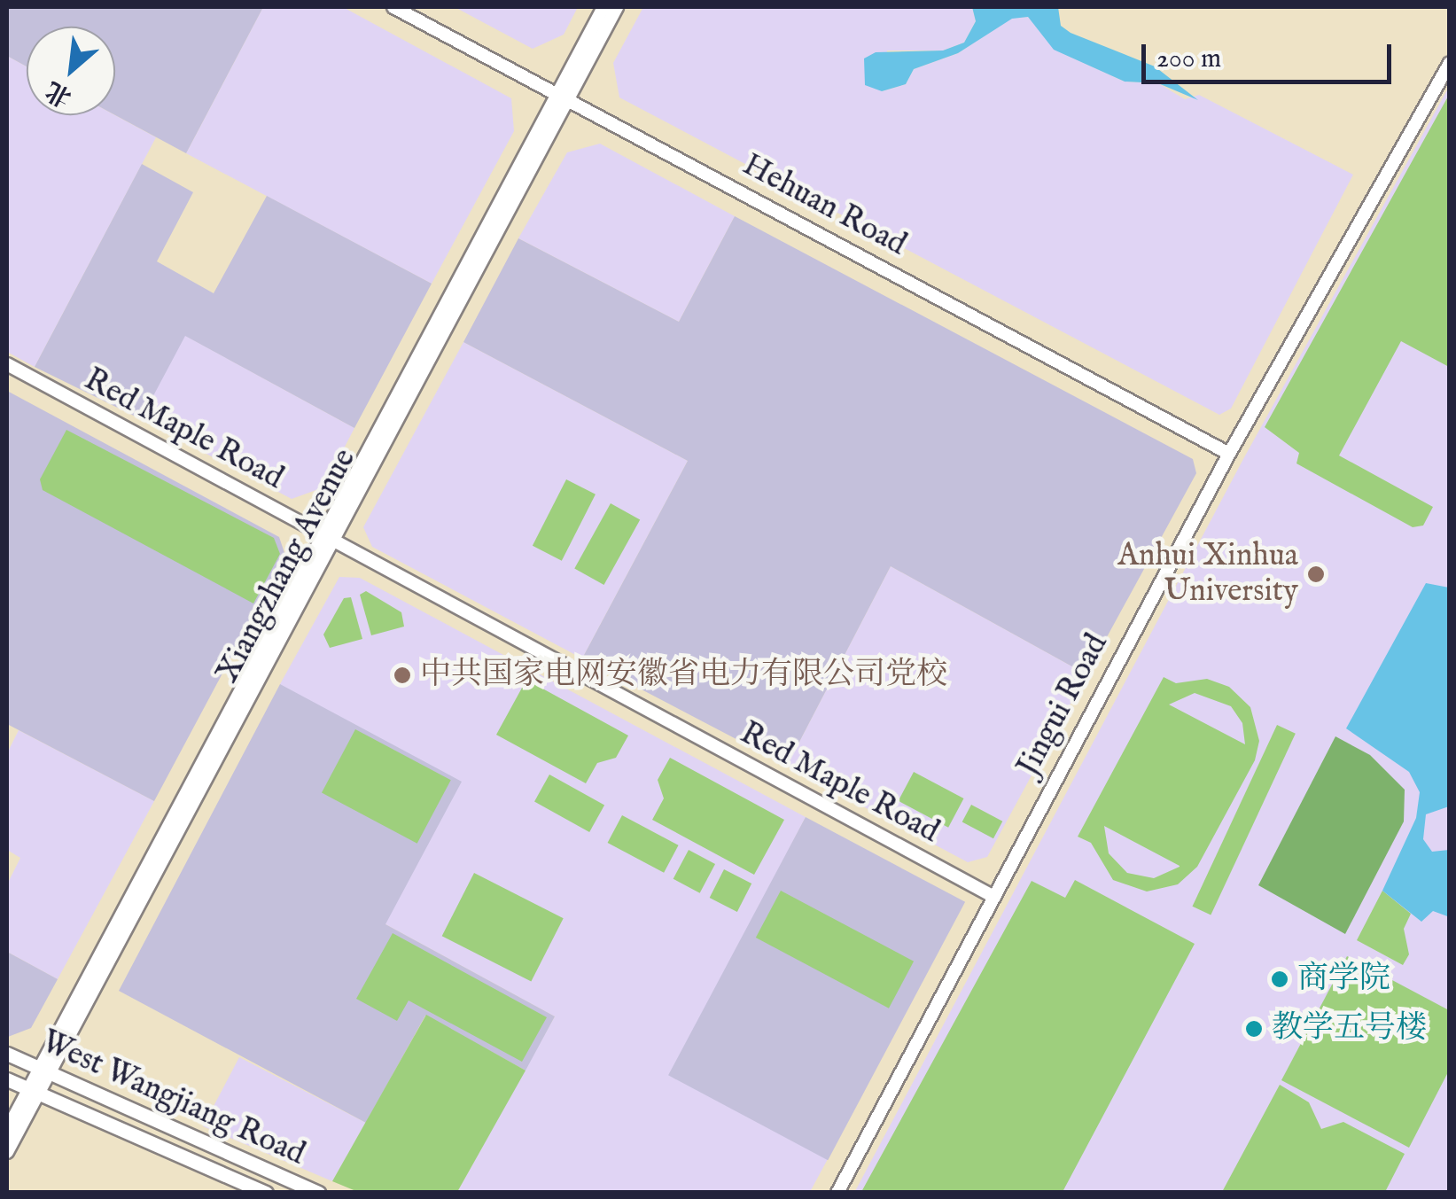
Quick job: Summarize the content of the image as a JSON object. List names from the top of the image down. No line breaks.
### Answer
{"streets":{"main road":["West Wangjiang Road"],"street":["Hehuan Road","Red Maple Road","Xiangzhang Avenue","Jingui Road"]},"crossings":[["Hehuan Road","Xiangzhang Avenue"],["Hehuan Road","Jingui Road"],["Red Maple Road","Xiangzhang Avenue"],["Red Maple Road","Jingui Road"],["Xiangzhang Avenue","West Wangjiang Road"]],"places":["Anhui Xinhua University","中共国家电网安徽省电力有限公司党校","商学院","教学五号楼"],"scale_bar":"200 m","north":"bottom left"}
